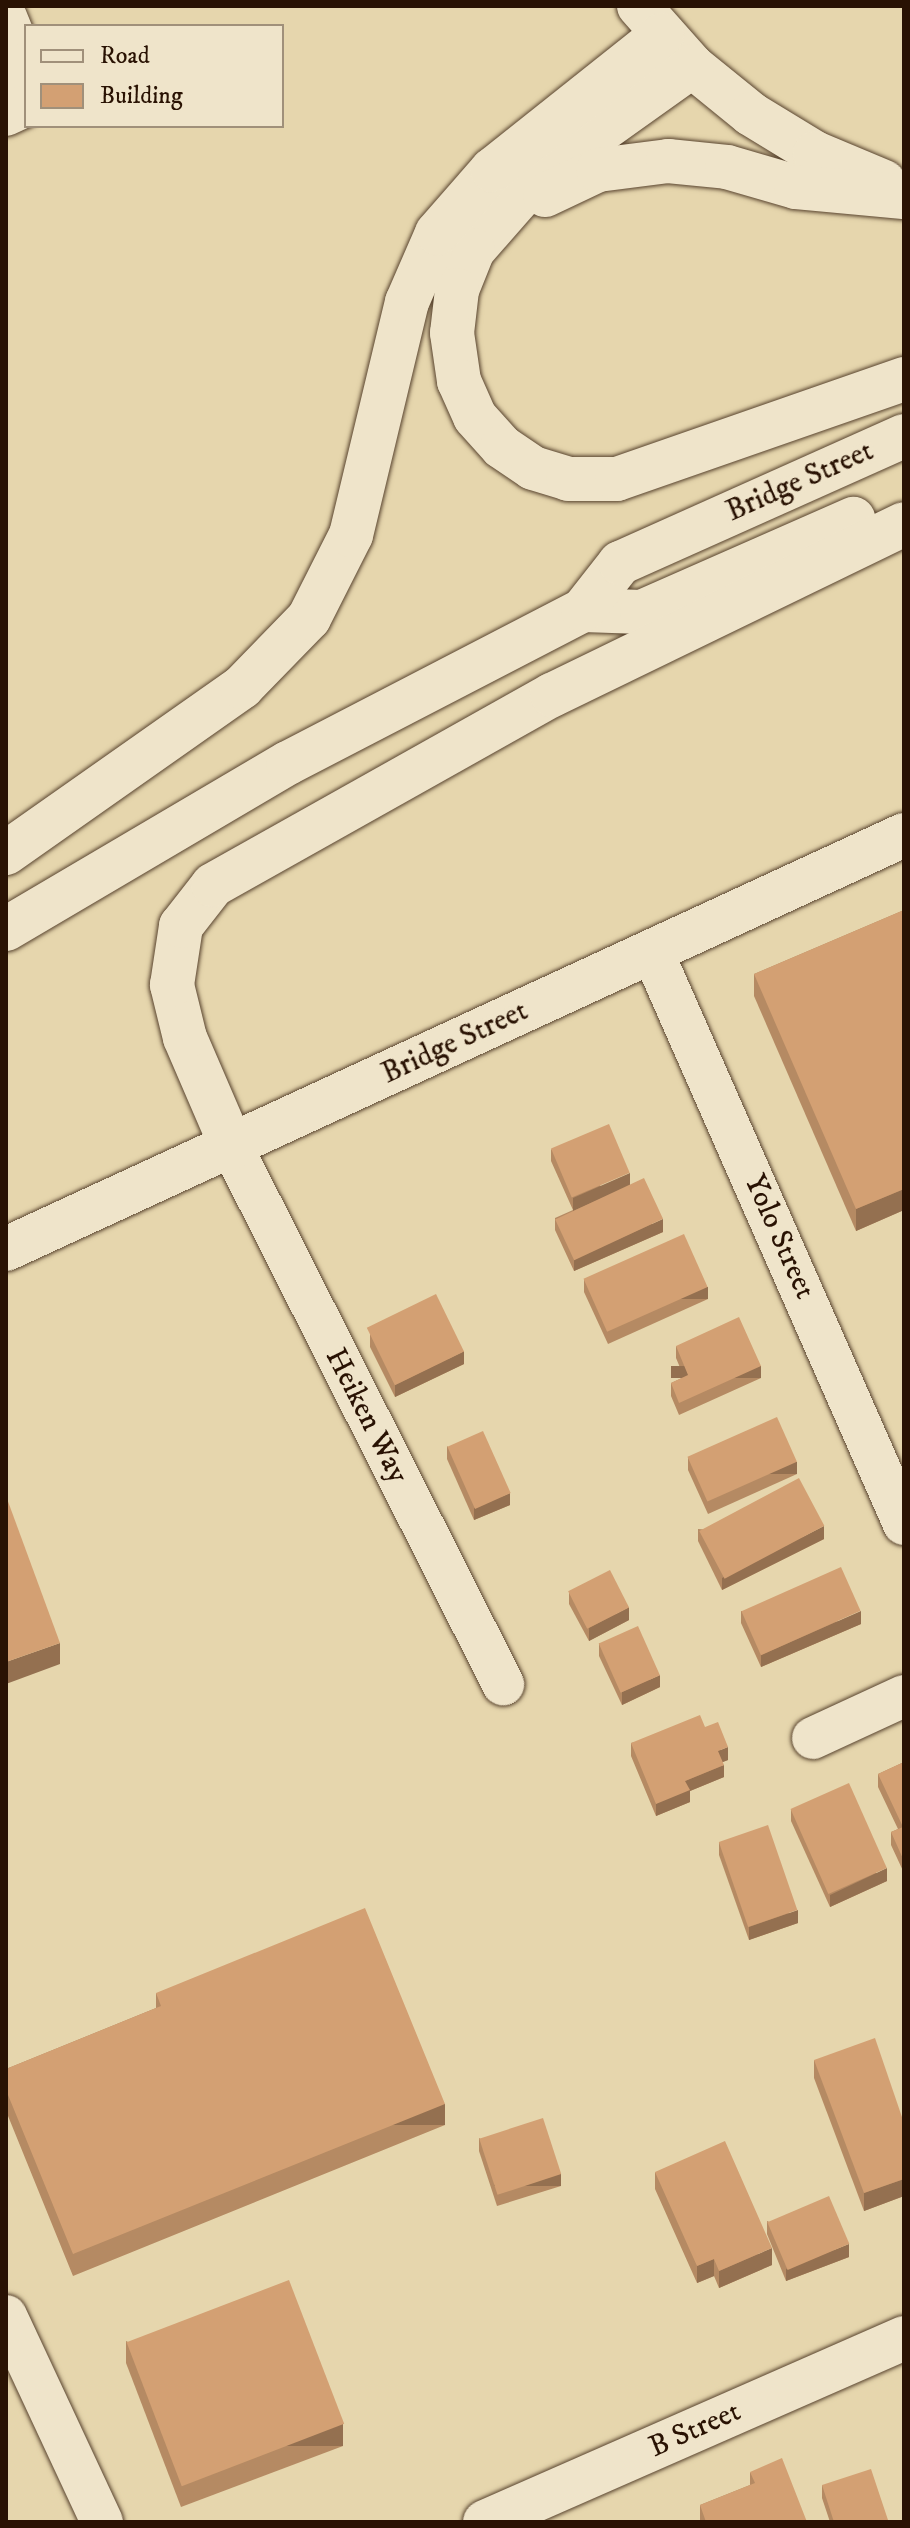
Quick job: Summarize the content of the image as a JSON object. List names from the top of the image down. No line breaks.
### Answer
{"streets":{"main road":["Bridge Street","B Street"],"street":["Yolo Street","Heiken Way"]},"crossings":[["Bridge Street","Yolo Street"],["Bridge Street","Heiken Way"]],"legend":["Road","Building"]}
